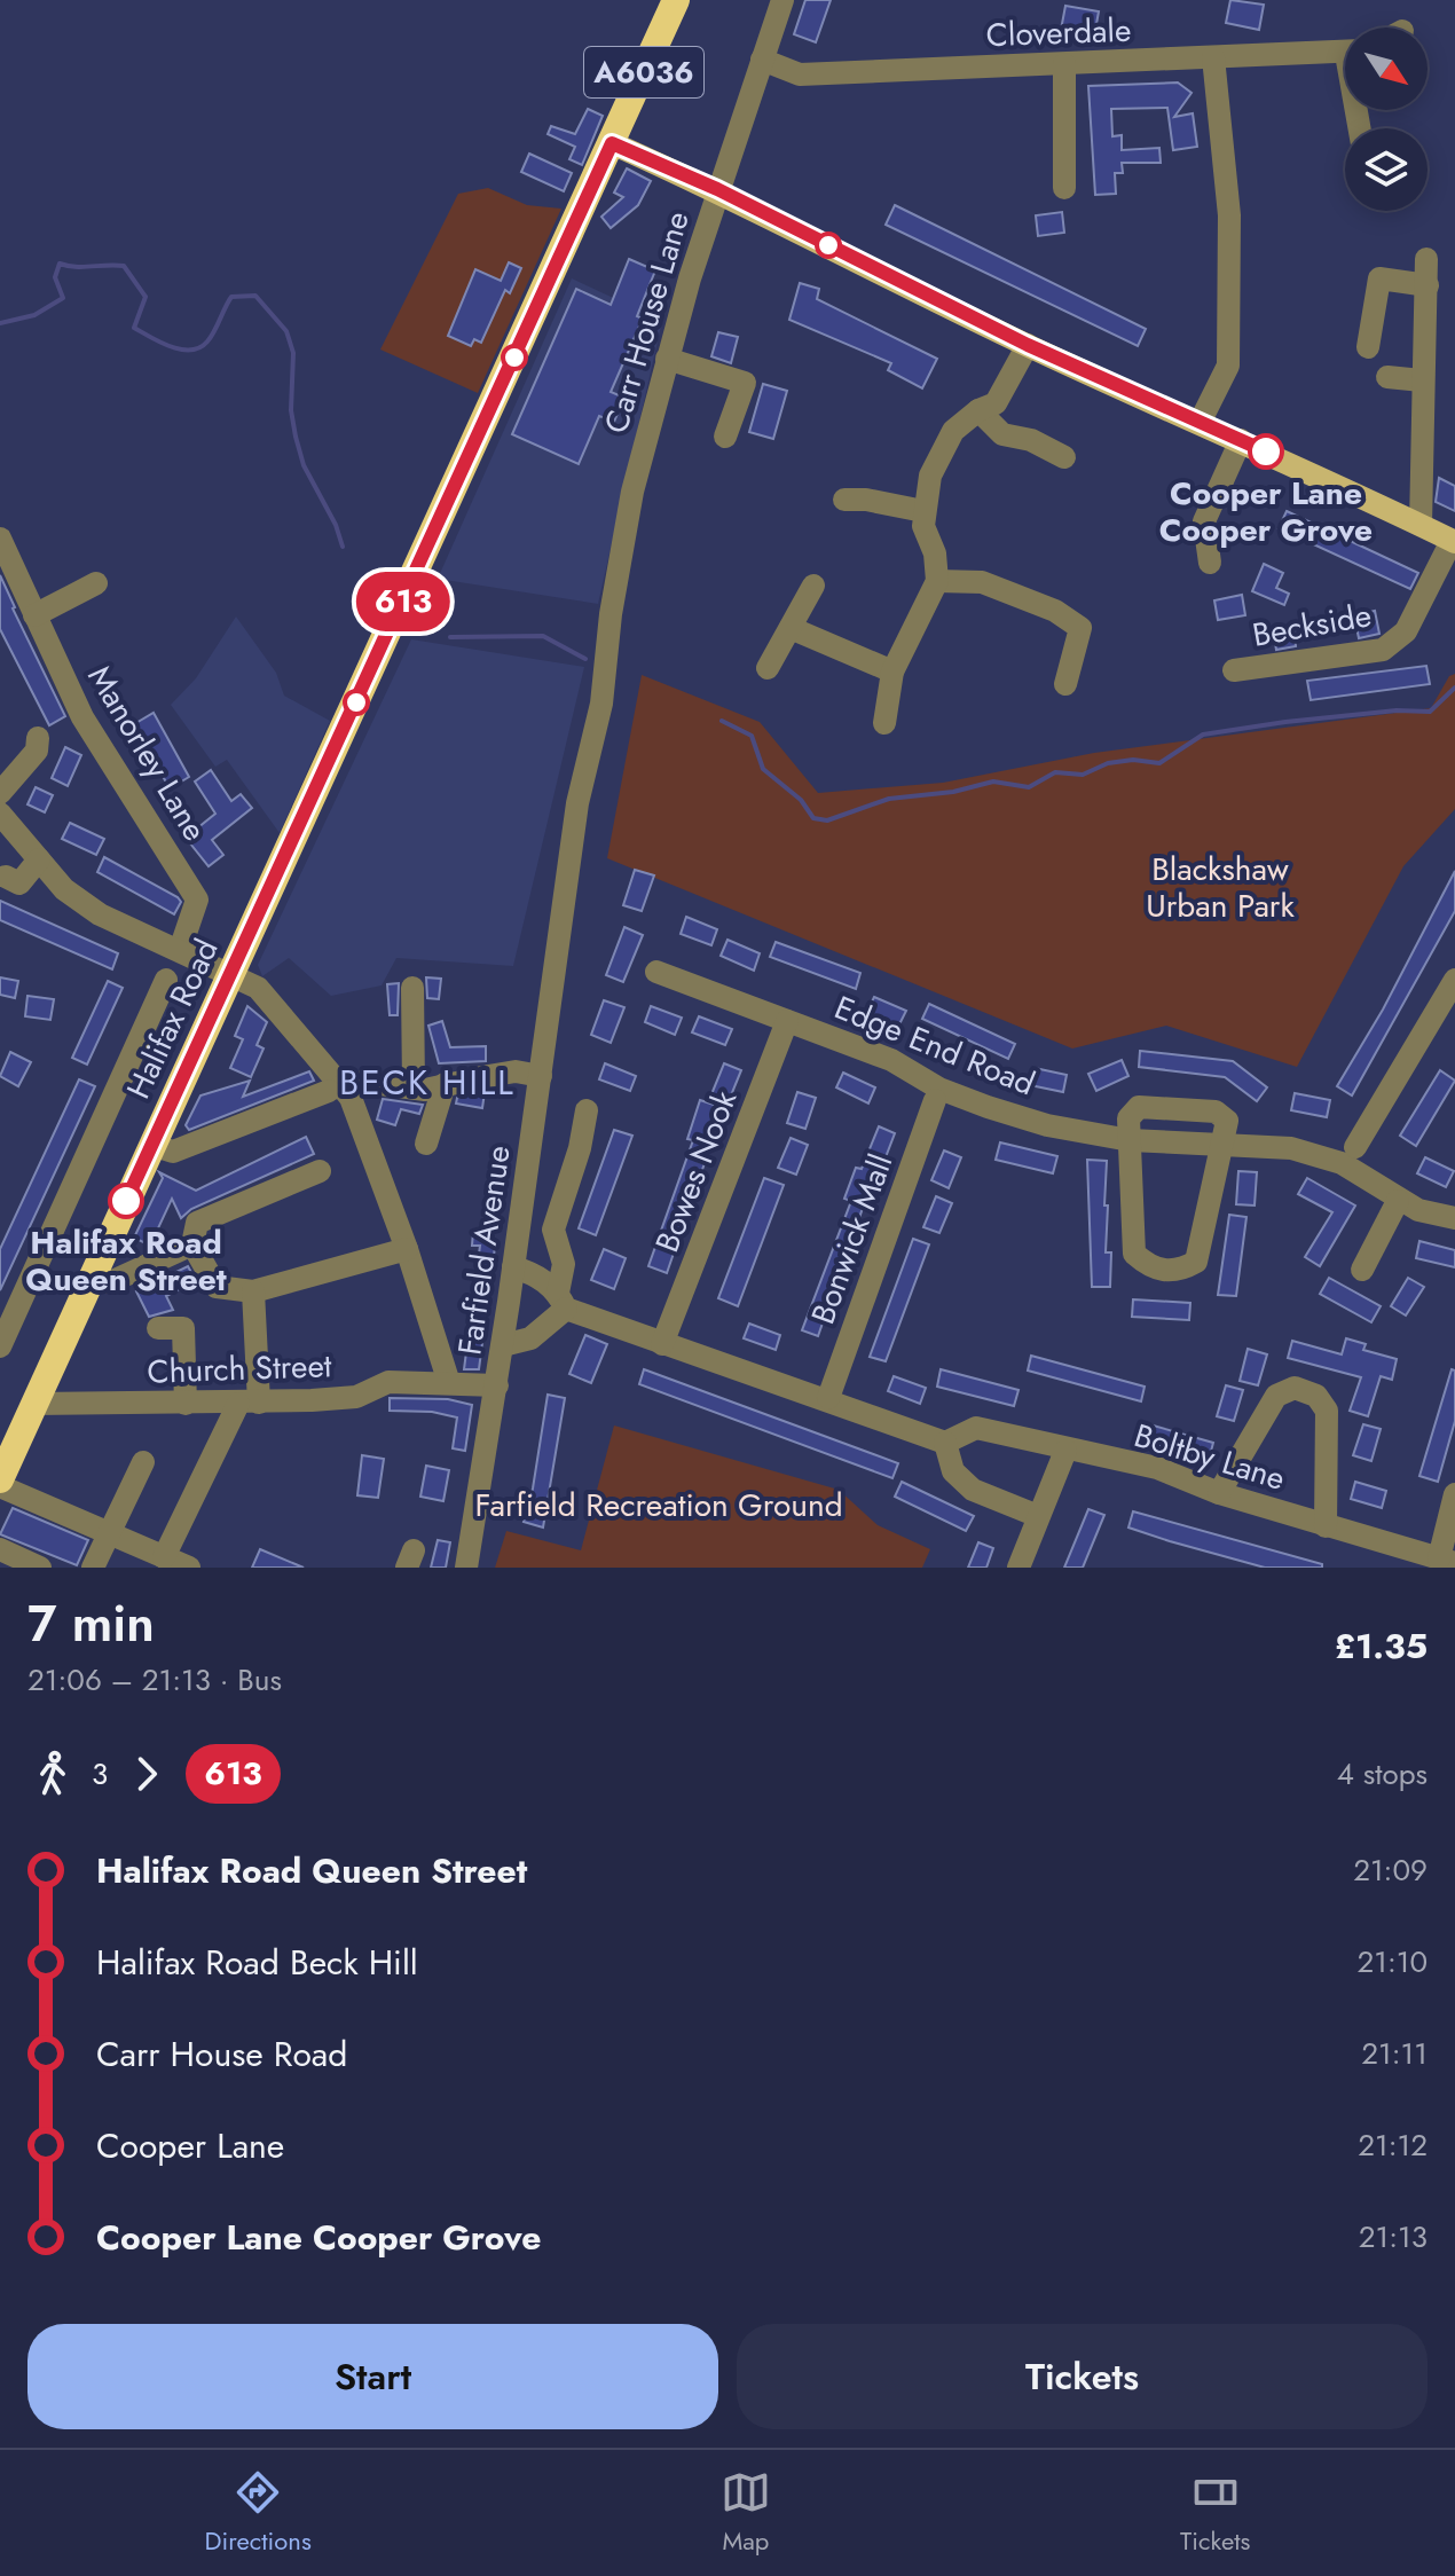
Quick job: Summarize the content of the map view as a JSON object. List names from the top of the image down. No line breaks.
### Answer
{"streets":{"highway":["A6036","Halifax Road"],"street":["Cloverdale","Carr House Lane","Beckside","Manorley Lane","Edge End Road","Bowes Nook","Bonwick Mall","Farfield Avenue","Church Street","Boltby Lane"]},"crossings":[["Cloverdale","Carr House Lane"],["A6036","Halifax Road"],["Carr House Lane","Farfield Avenue"],["Halifax Road","Church Street"],["Edge End Road","Bowes Nook"],["Farfield Avenue","Church Street"]],"districts":["BECK HILL"],"parks":["Blackshaw Urban Park","Farfield Recreation Ground"],"places":["Cooper Lane Cooper Grove","Halifax Road Queen Street"],"lines":["bus line 613"],"north":"bottom right","page":{"on_map":"613","heading":["7 min","21:06 – 21:13 · Bus","£1.35"],"legs":["3","613","4 stops"],"list":[{"name":"Halifax Road Queen Street","value":"21:09"},{"name":"Halifax Road Beck Hill","value":"21:10"},{"name":"Carr House Road","value":"21:11"},{"name":"Cooper Lane","value":"21:12"},{"name":"Cooper Lane Cooper Grove","value":"21:13"}],"buttons":["Start","Tickets"],"tabs":["Directions","Map","Tickets"]}}
